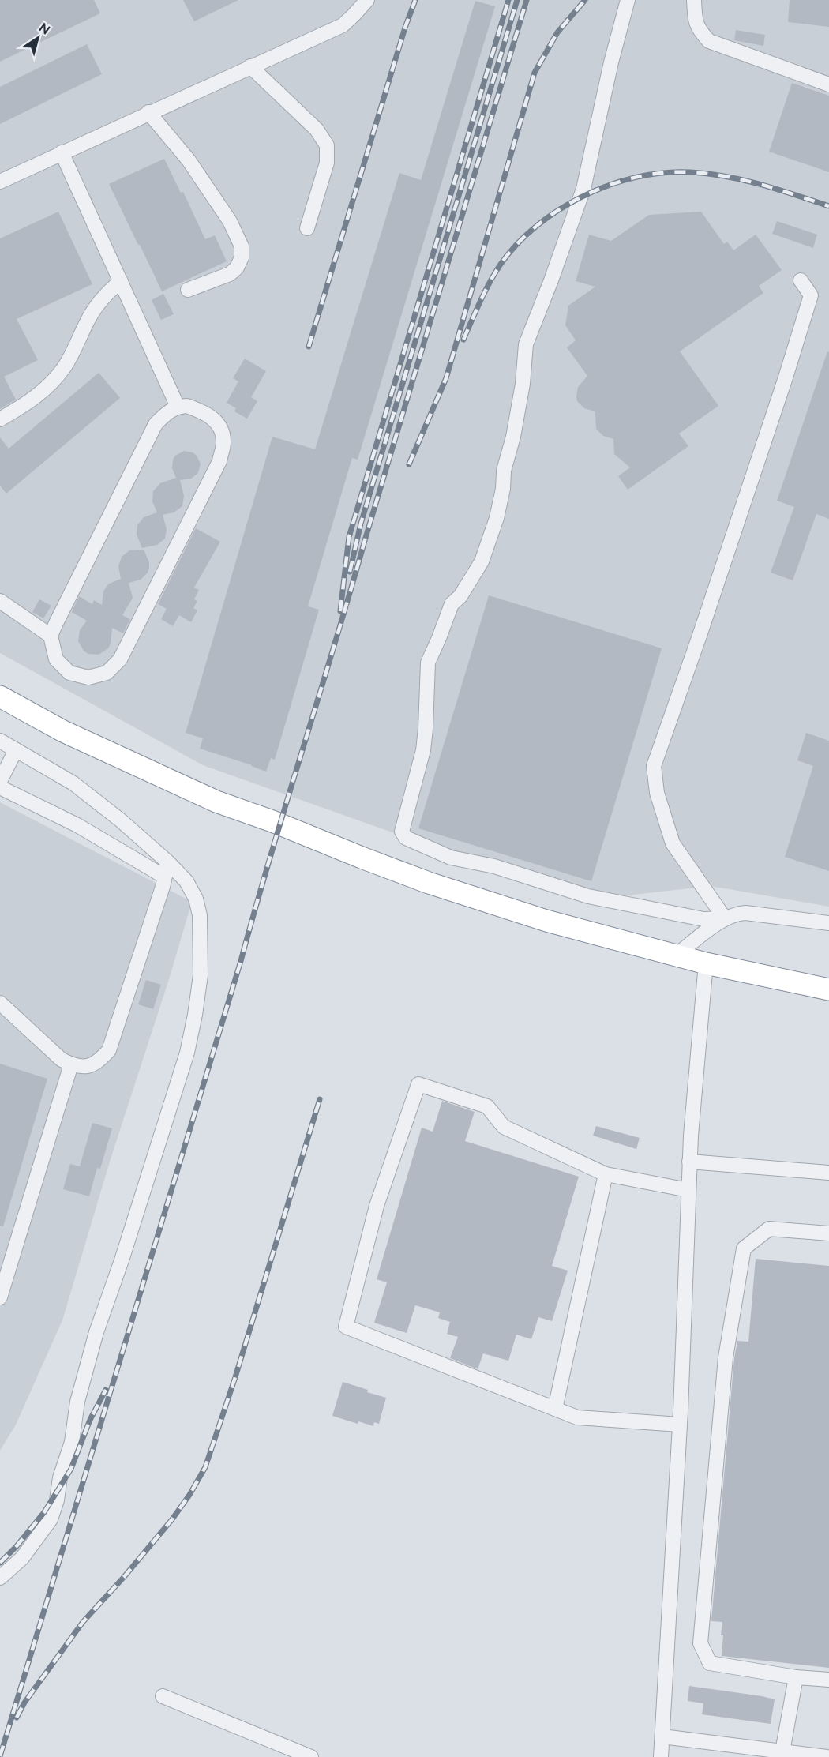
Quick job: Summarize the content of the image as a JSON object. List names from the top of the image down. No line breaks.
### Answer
{"north":"top right"}
